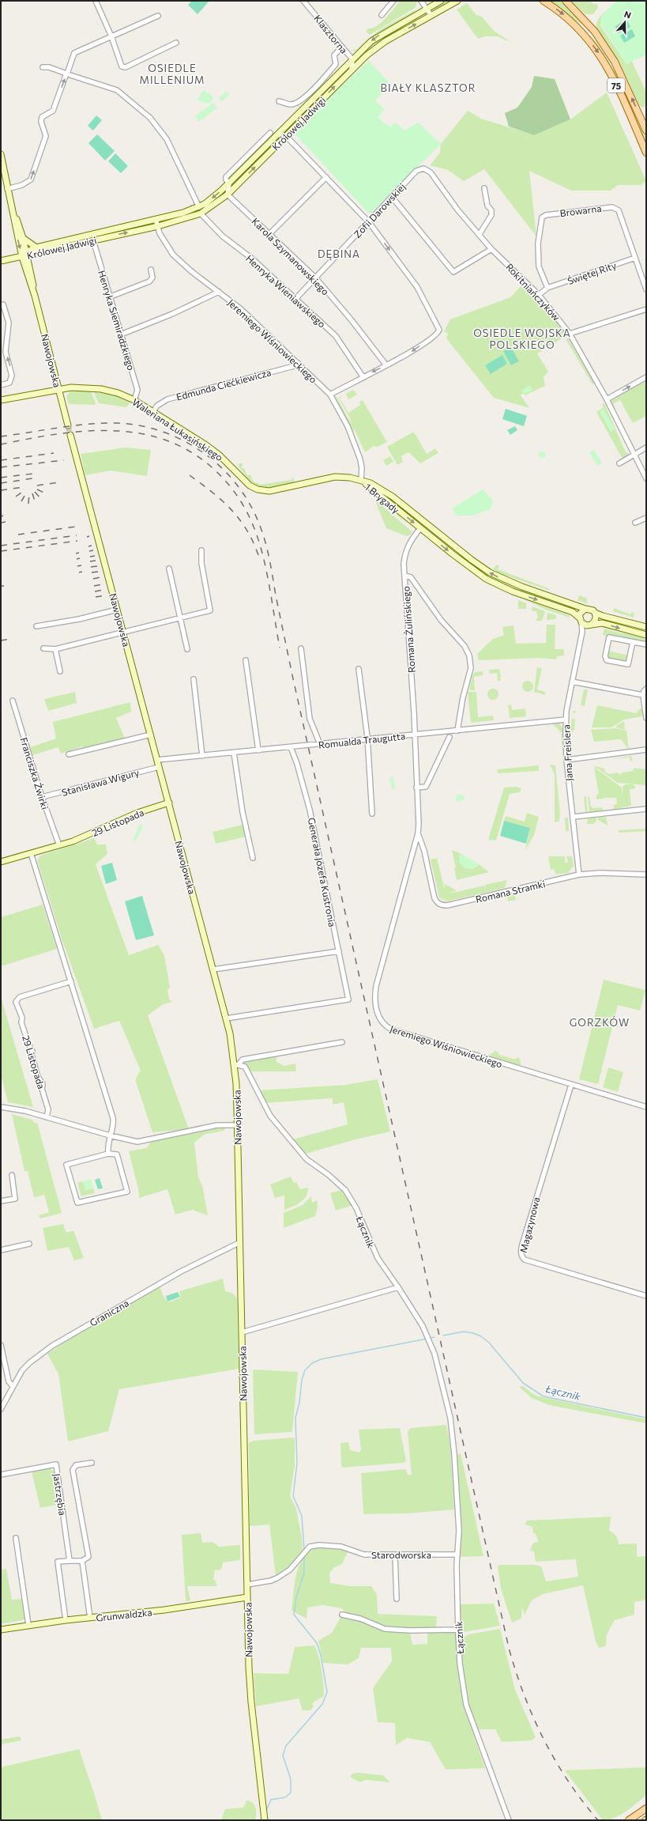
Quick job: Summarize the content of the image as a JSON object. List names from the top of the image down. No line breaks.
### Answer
{"streets":{"main road":["75"],"street":["Klasztorna","Królowej Jadwigi","Zofii Darowskiej","Browarna","Karola Szymanowskiego","Świętej Rity","Henryka Wieniawskiego","Rokitniańczyków","Henryka Siemiradzkiego","Jeremiego Wiśniowieckiego","Nawojowska","Edmunda Ciećkiewicza","Waleriana Łukasińskiego","1 Brygady","Romana Żulińskiego","Romualda Traugutta","Jana Freislera","Franciszka Żwirki","Stanisława Wigury","29 Listopada","Generała Józefa Kustronia","Romana Stramki","Magazynowa","Łącznik","Graniczna","Jastrzębia","Starodworska","Grunwaldzka"]},"crossings":[["Klasztorna","Królowej Jadwigi"],["Królowej Jadwigi","Karola Szymanowskiego"],["Królowej Jadwigi","Henryka Wieniawskiego"],["Królowej Jadwigi","Henryka Siemiradzkiego"],["Królowej Jadwigi","Jeremiego Wiśniowieckiego"],["Królowej Jadwigi","Nawojowska"],["Zofii Darowskiej","Karola Szymanowskiego"],["Zofii Darowskiej","Henryka Wieniawskiego"],["Zofii Darowskiej","Rokitniańczyków"],["Browarna","Świętej Rity"],["Henryka Siemiradzkiego","Waleriana Łukasińskiego"],["Jeremiego Wiśniowieckiego","Edmunda Ciećkiewicza"],["Jeremiego Wiśniowieckiego","Waleriana Łukasińskiego"],["Jeremiego Wiśniowieckiego","1 Brygady"],["Jeremiego Wiśniowieckiego","Romana Żulińskiego"],["Jeremiego Wiśniowieckiego","Romana Stramki"],["Jeremiego Wiśniowieckiego","Magazynowa"],["Nawojowska","Waleriana Łukasińskiego"],["Nawojowska","Romualda Traugutta"],["Nawojowska","Stanisława Wigury"],["Nawojowska","29 Listopada"],["Nawojowska","Generała Józefa Kustronia"],["Nawojowska","Łącznik"],["Nawojowska","Graniczna"],["Nawojowska","Starodworska"],["Nawojowska","Grunwaldzka"],["Edmunda Ciećkiewicza","Waleriana Łukasińskiego"],["Waleriana Łukasińskiego","1 Brygady"],["1 Brygady","Romana Żulińskiego"],["1 Brygady","Jana Freislera"],["Romana Żulińskiego","Romualda Traugutta"],["Romana Żulińskiego","Romana Stramki"],["Romualda Traugutta","Jana Freislera"],["Romualda Traugutta","Generała Józefa Kustronia"],["Jana Freislera","Romana Stramki"],["Franciszka Żwirki","Stanisława Wigury"],["Franciszka Żwirki","29 Listopada"],["Łącznik","Starodworska"]],"districts":["OSIEDLE MILLENIUM","BIAŁY KLASZTOR","DĘBINA","OSIEDLE WOJSKA POLSKIEGO","GORZKÓW"],"water":["Łącznik"],"north":"top"}
